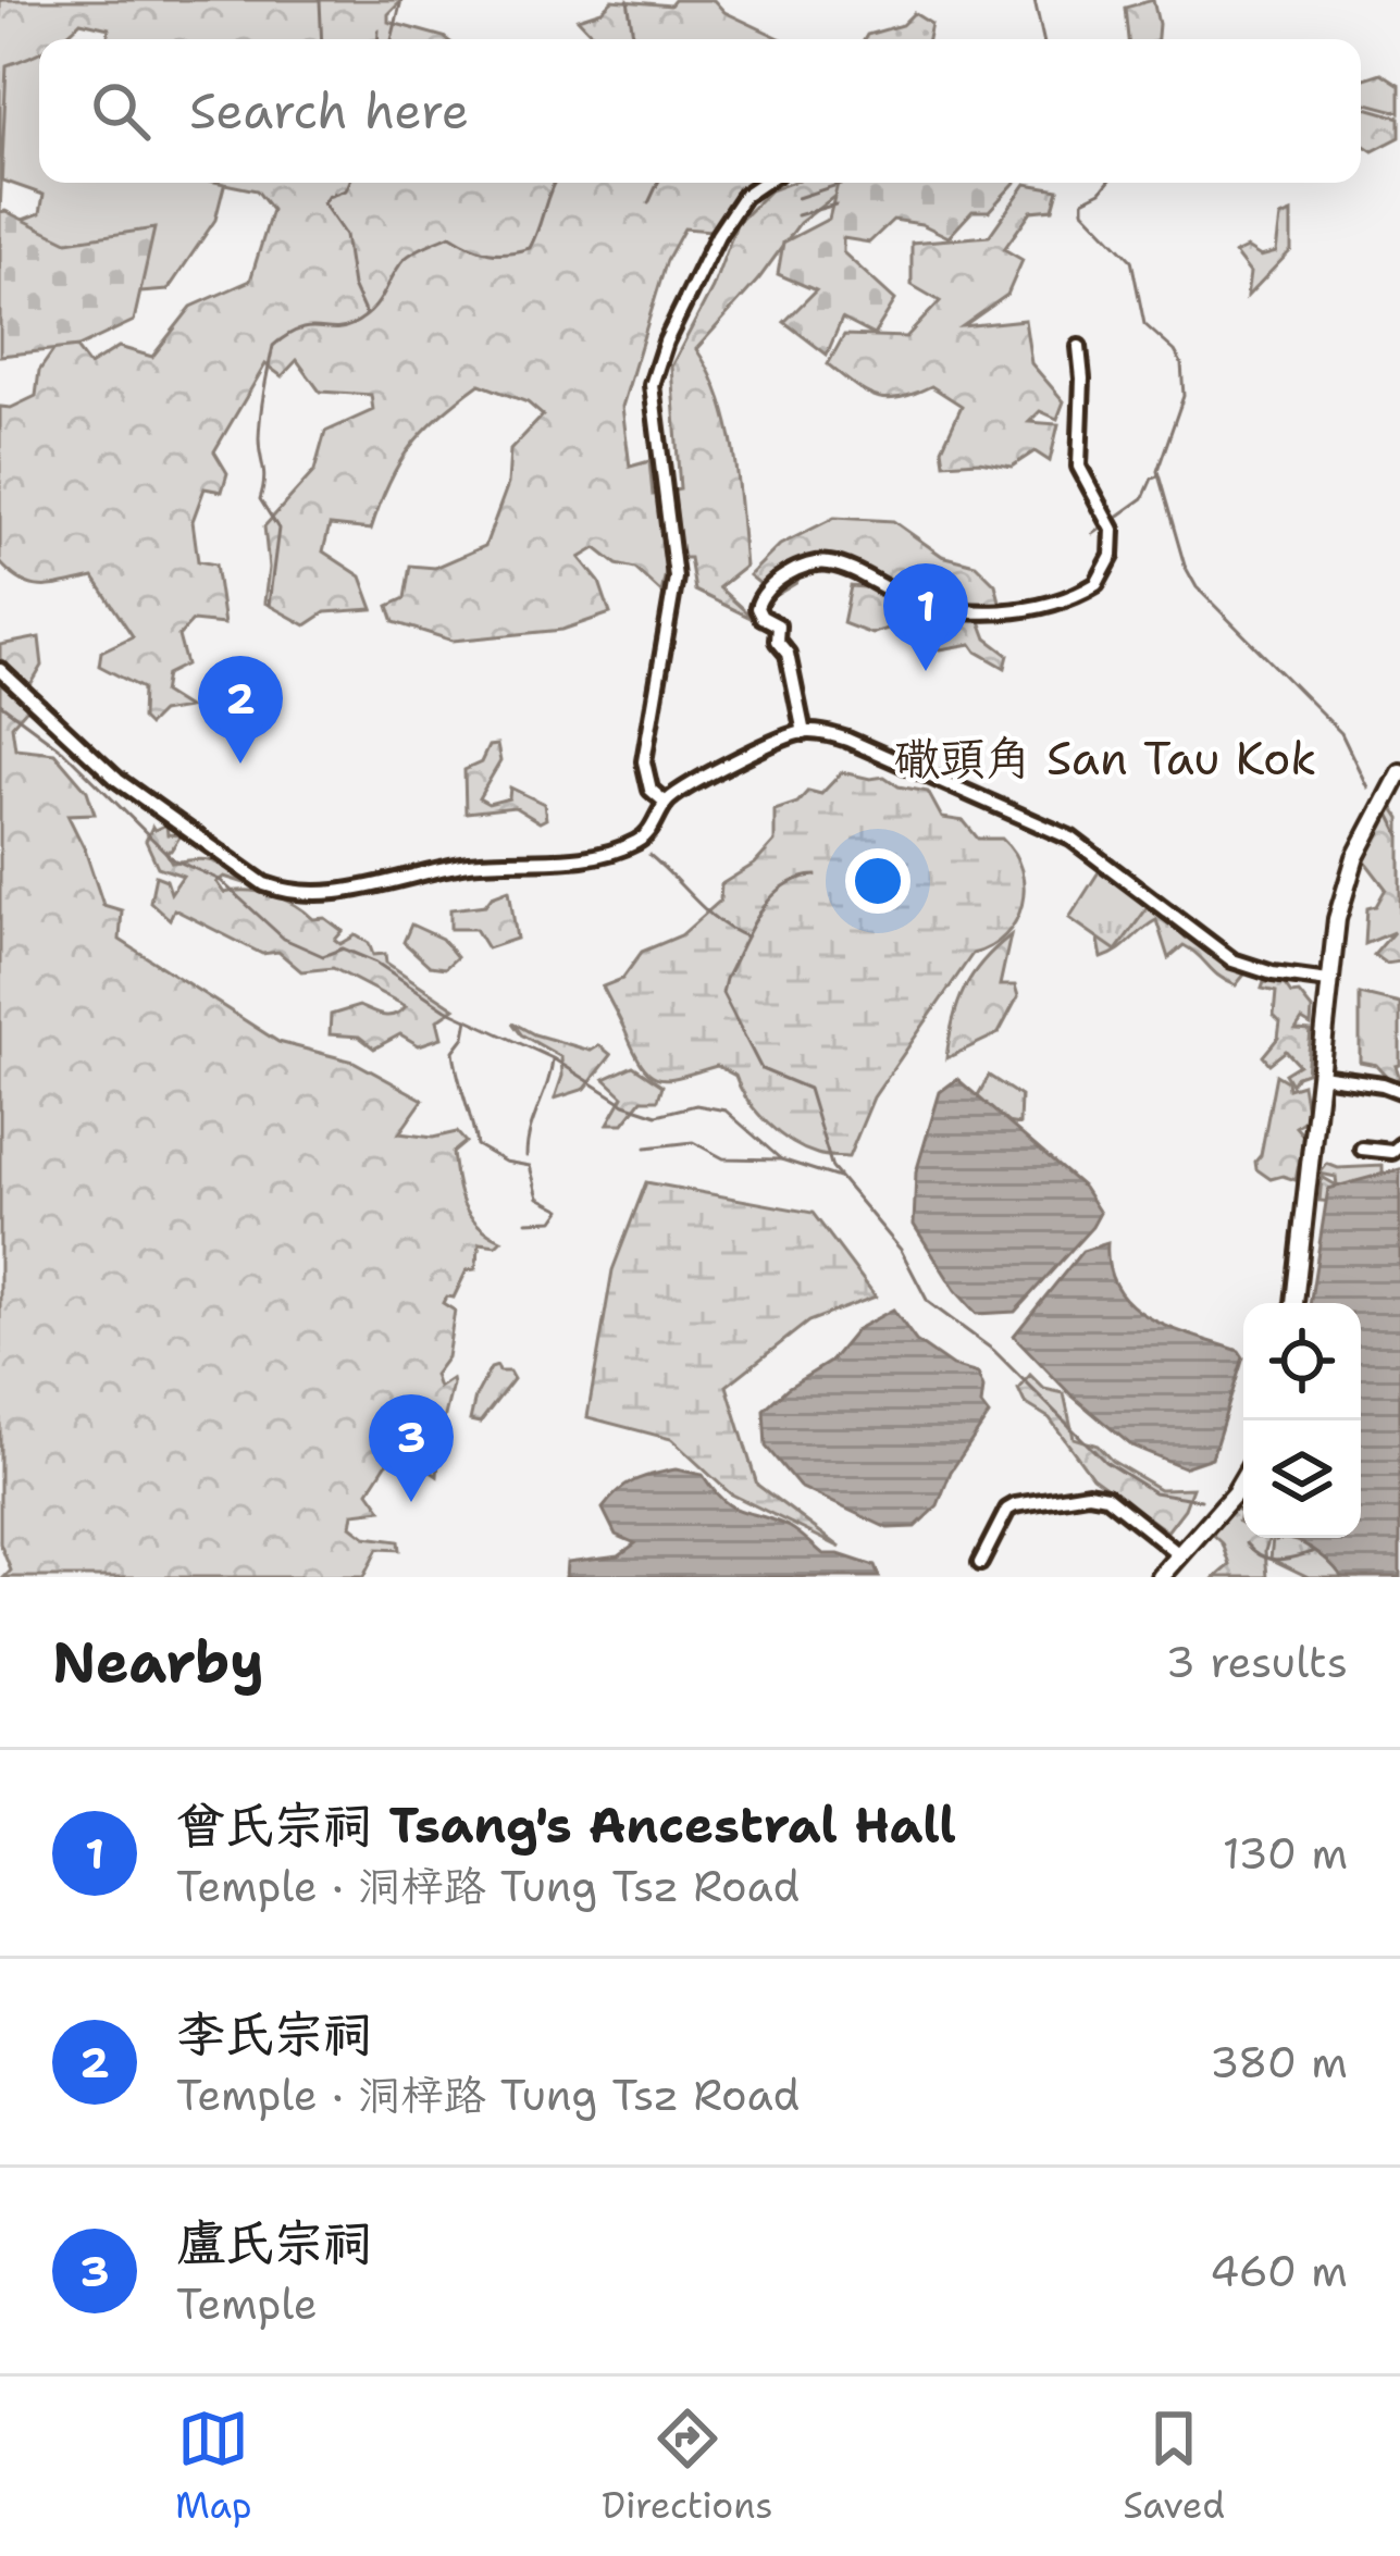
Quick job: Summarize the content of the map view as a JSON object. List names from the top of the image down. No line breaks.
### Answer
{"districts":["䃟頭角 San Tau Kok"],"page":{"search":"Search here","pins":["1","2","3"],"heading":["Nearby","3 results"],"list":[{"mark":"1","name":"曾氏宗祠 Tsang's Ancestral Hall","note":"Temple · 洞梓路 Tung Tsz Road","value":"130 m"},{"mark":"2","name":"李氏宗祠","note":"Temple · 洞梓路 Tung Tsz Road","value":"380 m"},{"mark":"3","name":"盧氏宗祠","note":"Temple","value":"460 m"}],"nav":["Map","Directions","Saved"]}}
